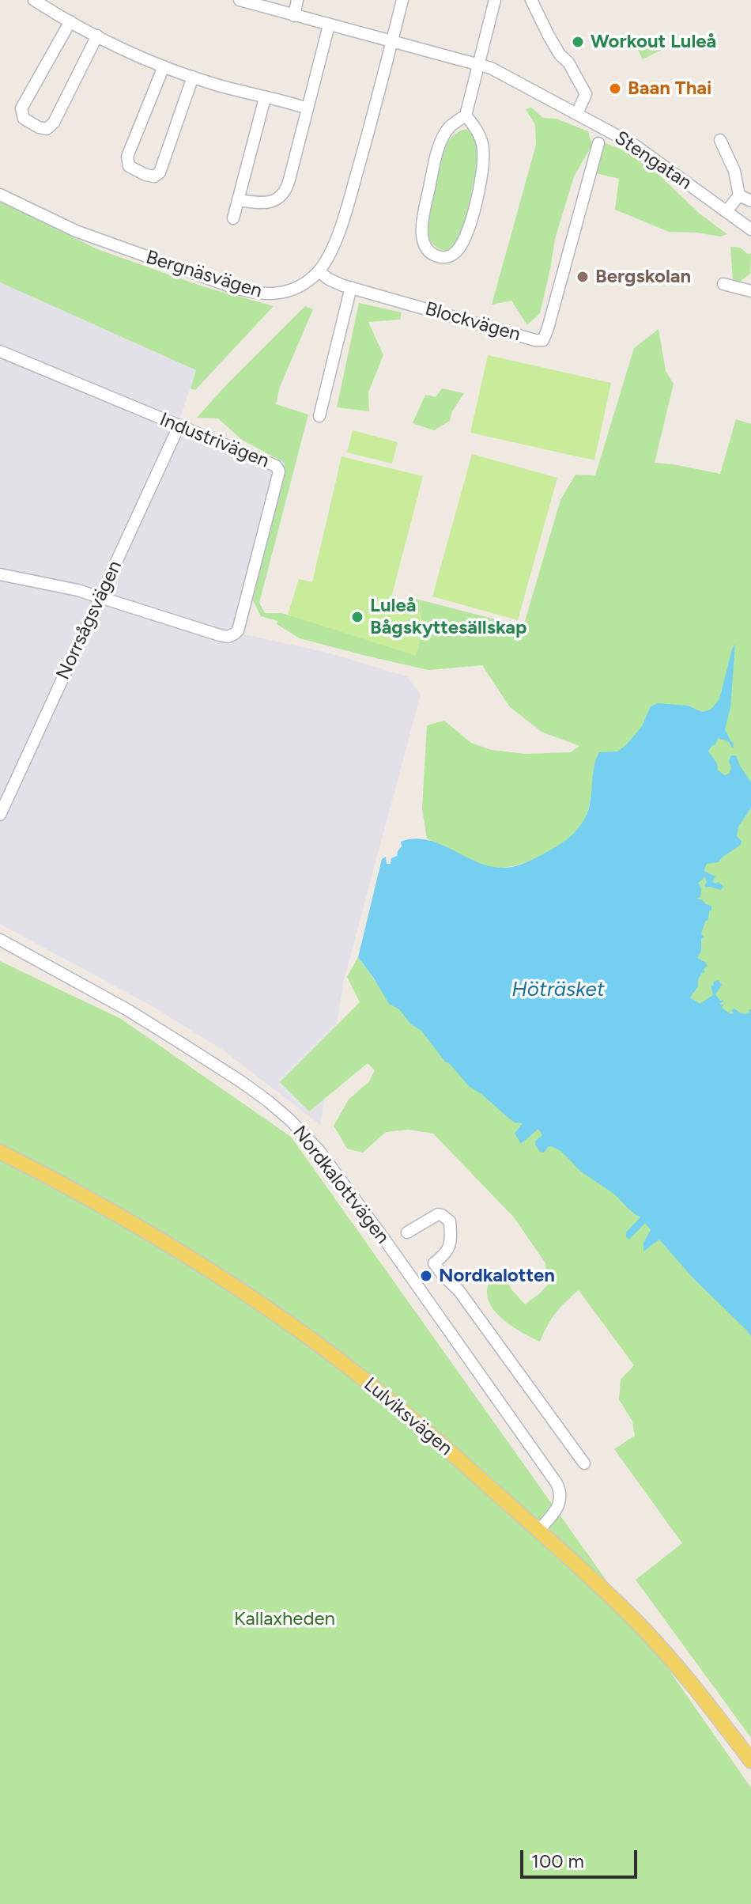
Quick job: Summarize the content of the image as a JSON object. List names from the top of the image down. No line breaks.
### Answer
{"streets":{"main road":["Lulviksvägen"],"street":["Stengatan","Bergnäsvägen","Blockvägen","Industrivägen","Norrsågsvägen","Nordkalottvägen"]},"crossings":[["Stengatan","Bergnäsvägen"],["Bergnäsvägen","Blockvägen"],["Industrivägen","Norrsågsvägen"],["Nordkalottvägen","Lulviksvägen"]],"water":["Höträsket"],"parks":["Kallaxheden"],"places":["Workout Luleå","Baan Thai","Bergskolan","Luleå Bågskyttesällskap","Nordkalotten"],"scale_bar":"100 m"}
